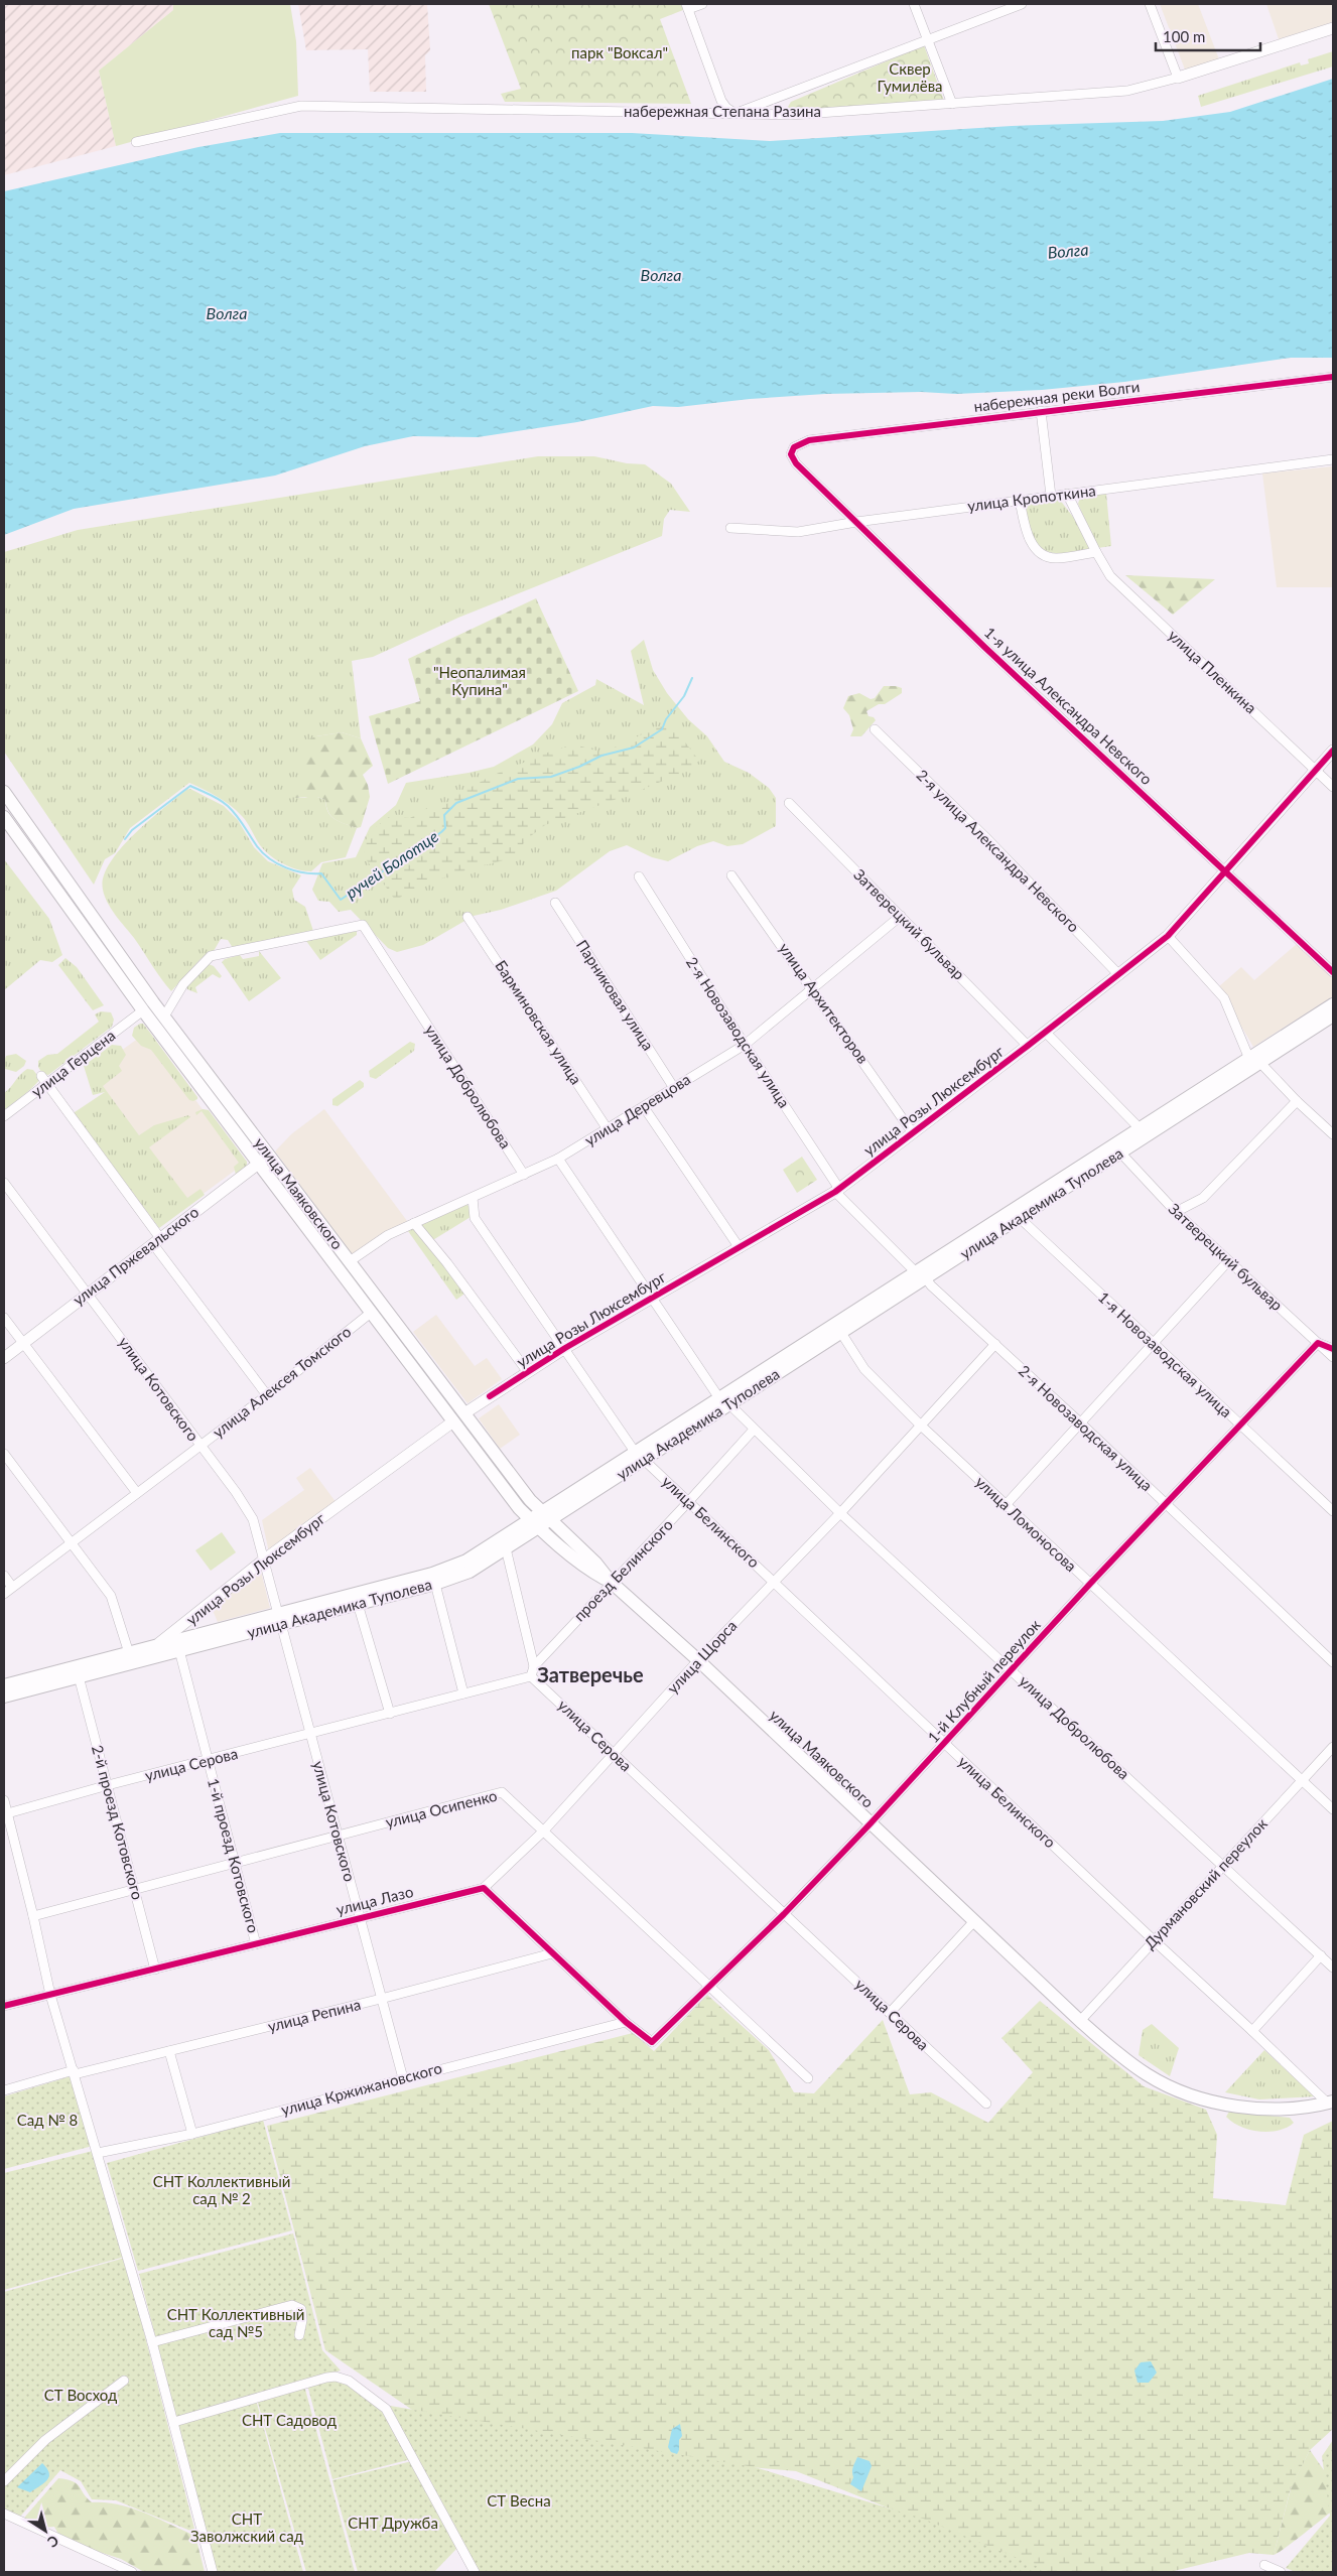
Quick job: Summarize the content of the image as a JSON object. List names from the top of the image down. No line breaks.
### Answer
{"streets":{"main road":["улица Маяковского","улица Академика Туполева"],"street":["набережная Степана Разина","набережная реки Волги","улица Кропоткина","улица Пленкина","1-я улица Александра Невского","2-я улица Александра Невского","Затверецкий бульвар","Парниковая улица","улица Архитекторов","Барминовская улица","2-я Новозаводская улица","улица Герцена","улица Добролюбова","улица Розы Люксембург","улица Деревцова","улица Пржевальского","1-я Новозаводская улица","улица Алексея Томского","улица Котовского","улица Белинского","улица Ломоносова","проезд Белинского","улица Щорса","1-й Клубный переулок","улица Серова","улица Осипенко","2-й проезд Котовского","1-й проезд Котовского","Дурмановский переулок","улица Лазо","улица Репина","улица Кржижановского"]},"crossings":[["набережная реки Волги","1-я улица Александра Невского"],["улица Кропоткина","улица Пленкина"],["улица Кропоткина","1-я улица Александра Невского"],["улица Пленкина","улица Розы Люксембург"],["1-я улица Александра Невского","улица Розы Люксембург"],["2-я улица Александра Невского","улица Розы Люксембург"],["Затверецкий бульвар","улица Розы Люксембург"],["Затверецкий бульвар","улица Деревцова"],["Затверецкий бульвар","улица Академика Туполева"],["Затверецкий бульвар","1-й Клубный переулок"],["Парниковая улица","улица Деревцова"],["улица Архитекторов","улица Розы Люксембург"],["улица Архитекторов","улица Деревцова"],["Барминовская улица","улица Деревцова"],["2-я Новозаводская улица","улица Розы Люксембург"],["2-я Новозаводская улица","улица Деревцова"],["2-я Новозаводская улица","улица Академика Туполева"],["2-я Новозаводская улица","улица Щорса"],["2-я Новозаводская улица","1-й Клубный переулок"],["улица Герцена","улица Маяковского"],["улица Добролюбова","улица Розы Люксембург"],["улица Добролюбова","улица Деревцова"],["улица Добролюбова","улица Маяковского"],["улица Добролюбова","улица Академика Туполева"],["улица Добролюбова","проезд Белинского"],["улица Добролюбова","улица Щорса"],["улица Добролюбова","1-й Клубный переулок"],["улица Добролюбова","Дурмановский переулок"],["улица Розы Люксембург","улица Маяковского"],["улица Розы Люксембург","улица Академика Туполева"],["улица Розы Люксембург","улица Котовского"],["улица Розы Люксембург","улица Белинского"],["улица Деревцова","улица Маяковского"],["улица Деревцова","улица Белинского"],["улица Маяковского","улица Академика Туполева"],["улица Маяковского","улица Пржевальского"],["улица Маяковского","улица Алексея Томского"],["улица Маяковского","улица Белинского"],["улица Маяковского","проезд Белинского"],["улица Маяковского","улица Щорса"],["улица Маяковского","1-й Клубный переулок"],["улица Маяковского","Дурмановский переулок"],["улица Академика Туполева","1-я Новозаводская улица"],["улица Академика Туполева","улица Котовского"],["улица Академика Туполева","улица Белинского"],["улица Академика Туполева","улица Ломоносова"],["улица Академика Туполева","2-й проезд Котовского"],["улица Академика Туполева","1-й проезд Котовского"],["улица Пржевальского","улица Котовского"],["1-я Новозаводская улица","1-й Клубный переулок"],["улица Алексея Томского","улица Котовского"],["улица Котовского","улица Серова"],["улица Котовского","улица Осипенко"],["улица Котовского","улица Лазо"],["улица Котовского","улица Репина"],["улица Котовского","улица Кржижановского"],["улица Белинского","проезд Белинского"],["улица Белинского","улица Щорса"],["улица Белинского","1-й Клубный переулок"],["улица Белинского","Дурмановский переулок"],["улица Ломоносова","улица Щорса"],["улица Ломоносова","1-й Клубный переулок"],["улица Ломоносова","Дурмановский переулок"],["проезд Белинского","улица Серова"],["улица Щорса","улица Серова"],["улица Щорса","улица Осипенко"],["улица Щорса","улица Лазо"],["1-й Клубный переулок","улица Серова"],["1-й Клубный переулок","улица Осипенко"],["1-й Клубный переулок","улица Кржижановского"],["улица Серова","2-й проезд Котовского"],["улица Серова","1-й проезд Котовского"],["улица Осипенко","2-й проезд Котовского"],["улица Осипенко","1-й проезд Котовского"],["2-й проезд Котовского","улица Лазо"],["1-й проезд Котовского","улица Лазо"]],"districts":["Затверечье"],"water":["Волга","ручей Болотце"],"parks":["парк \"Воксал\"","Сквер Гумилёва","\"Неопалимая Купина\"","Сад № 8","СНТ Коллективный сад № 2","СНТ Коллективный сад №5","СТ Восход","СНТ Садовод","СТ Весна","СНТ Заволжский сад","СНТ Дружба"],"scale_bar":"100 m","north":"bottom right"}
